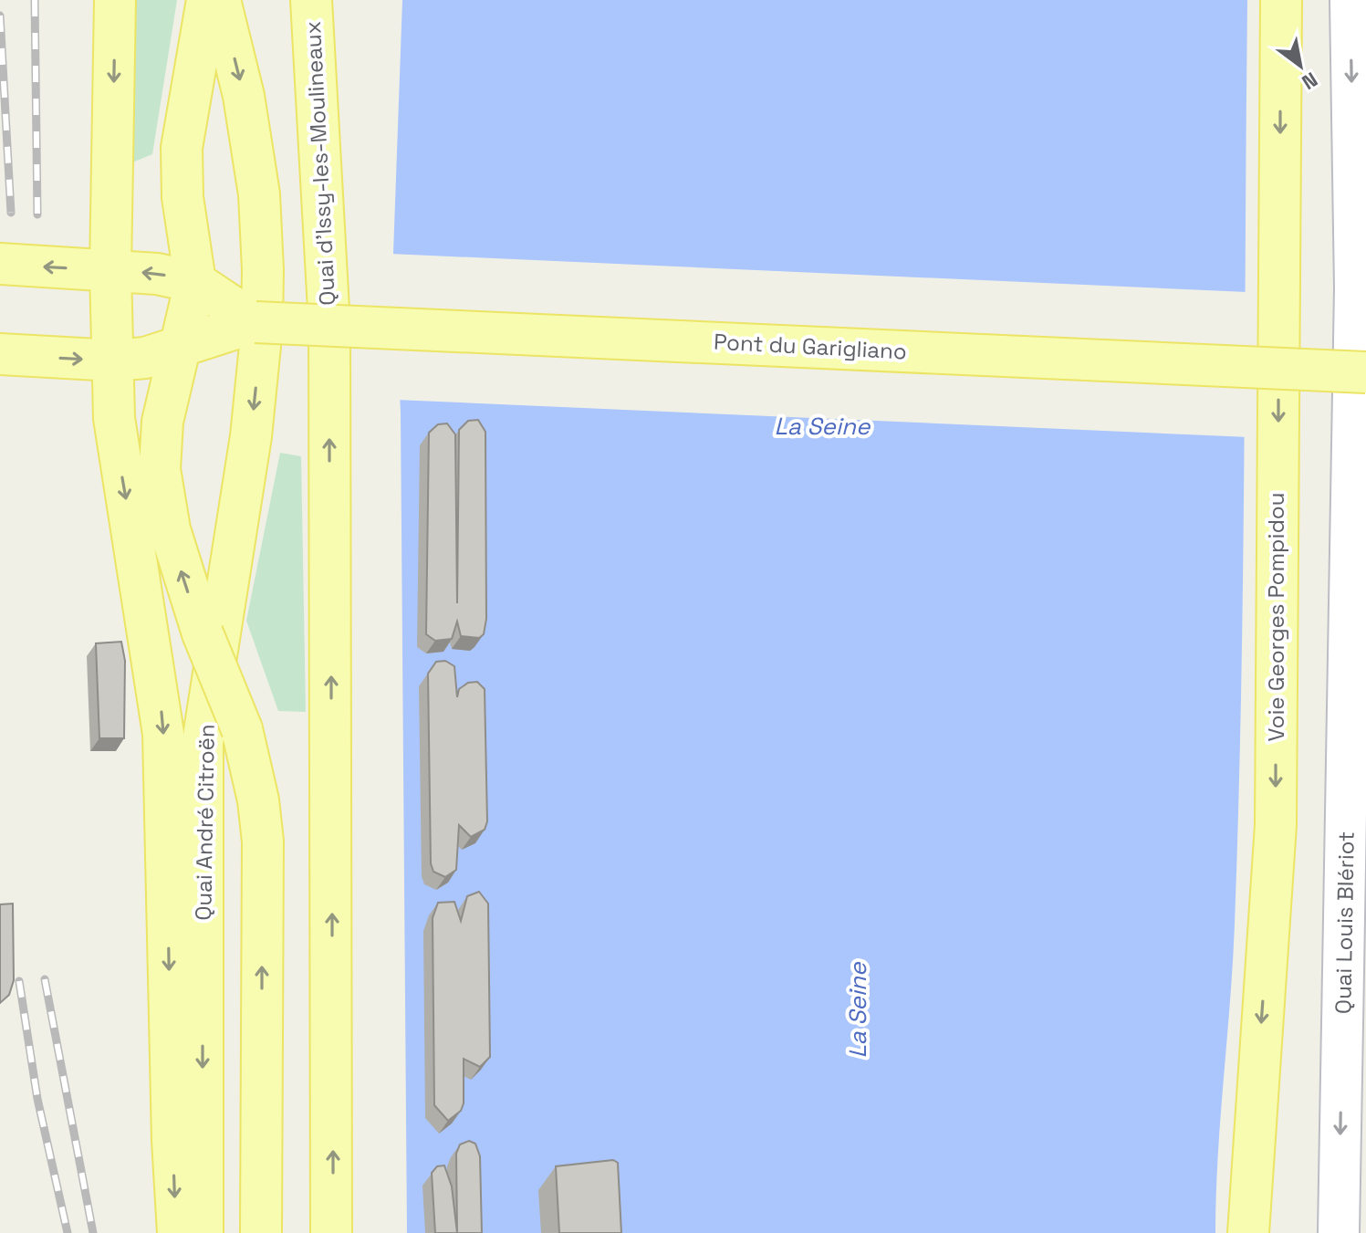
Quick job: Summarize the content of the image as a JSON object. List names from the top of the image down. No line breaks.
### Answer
{"streets":{"main road":["Quai d'Issy-les-Moulineaux","Pont du Garigliano","Voie Georges Pompidou","Quai André Citroën"],"street":["Quai Louis Blériot"]},"crossings":[["Pont du Garigliano","Quai André Citroën"]],"one_way":["Voie Georges Pompidou","Quai Louis Blériot"],"water":["La Seine"],"north":"bottom right"}
